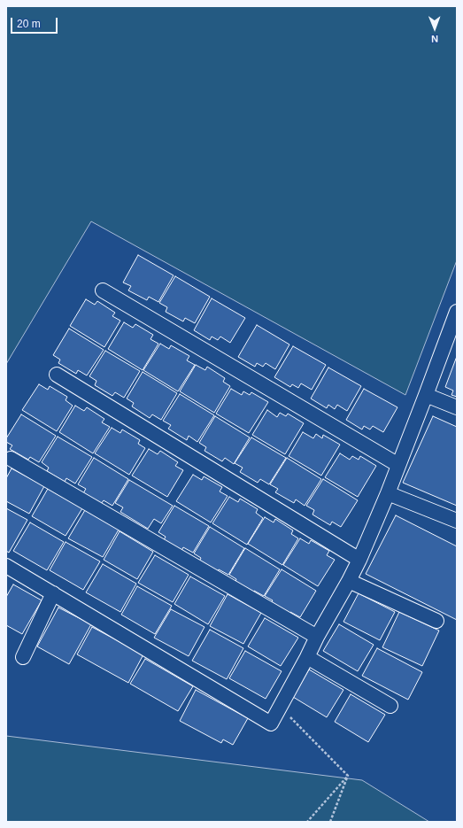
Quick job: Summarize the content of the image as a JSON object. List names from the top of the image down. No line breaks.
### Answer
{"scale_bar":"20 m","north":"bottom"}
